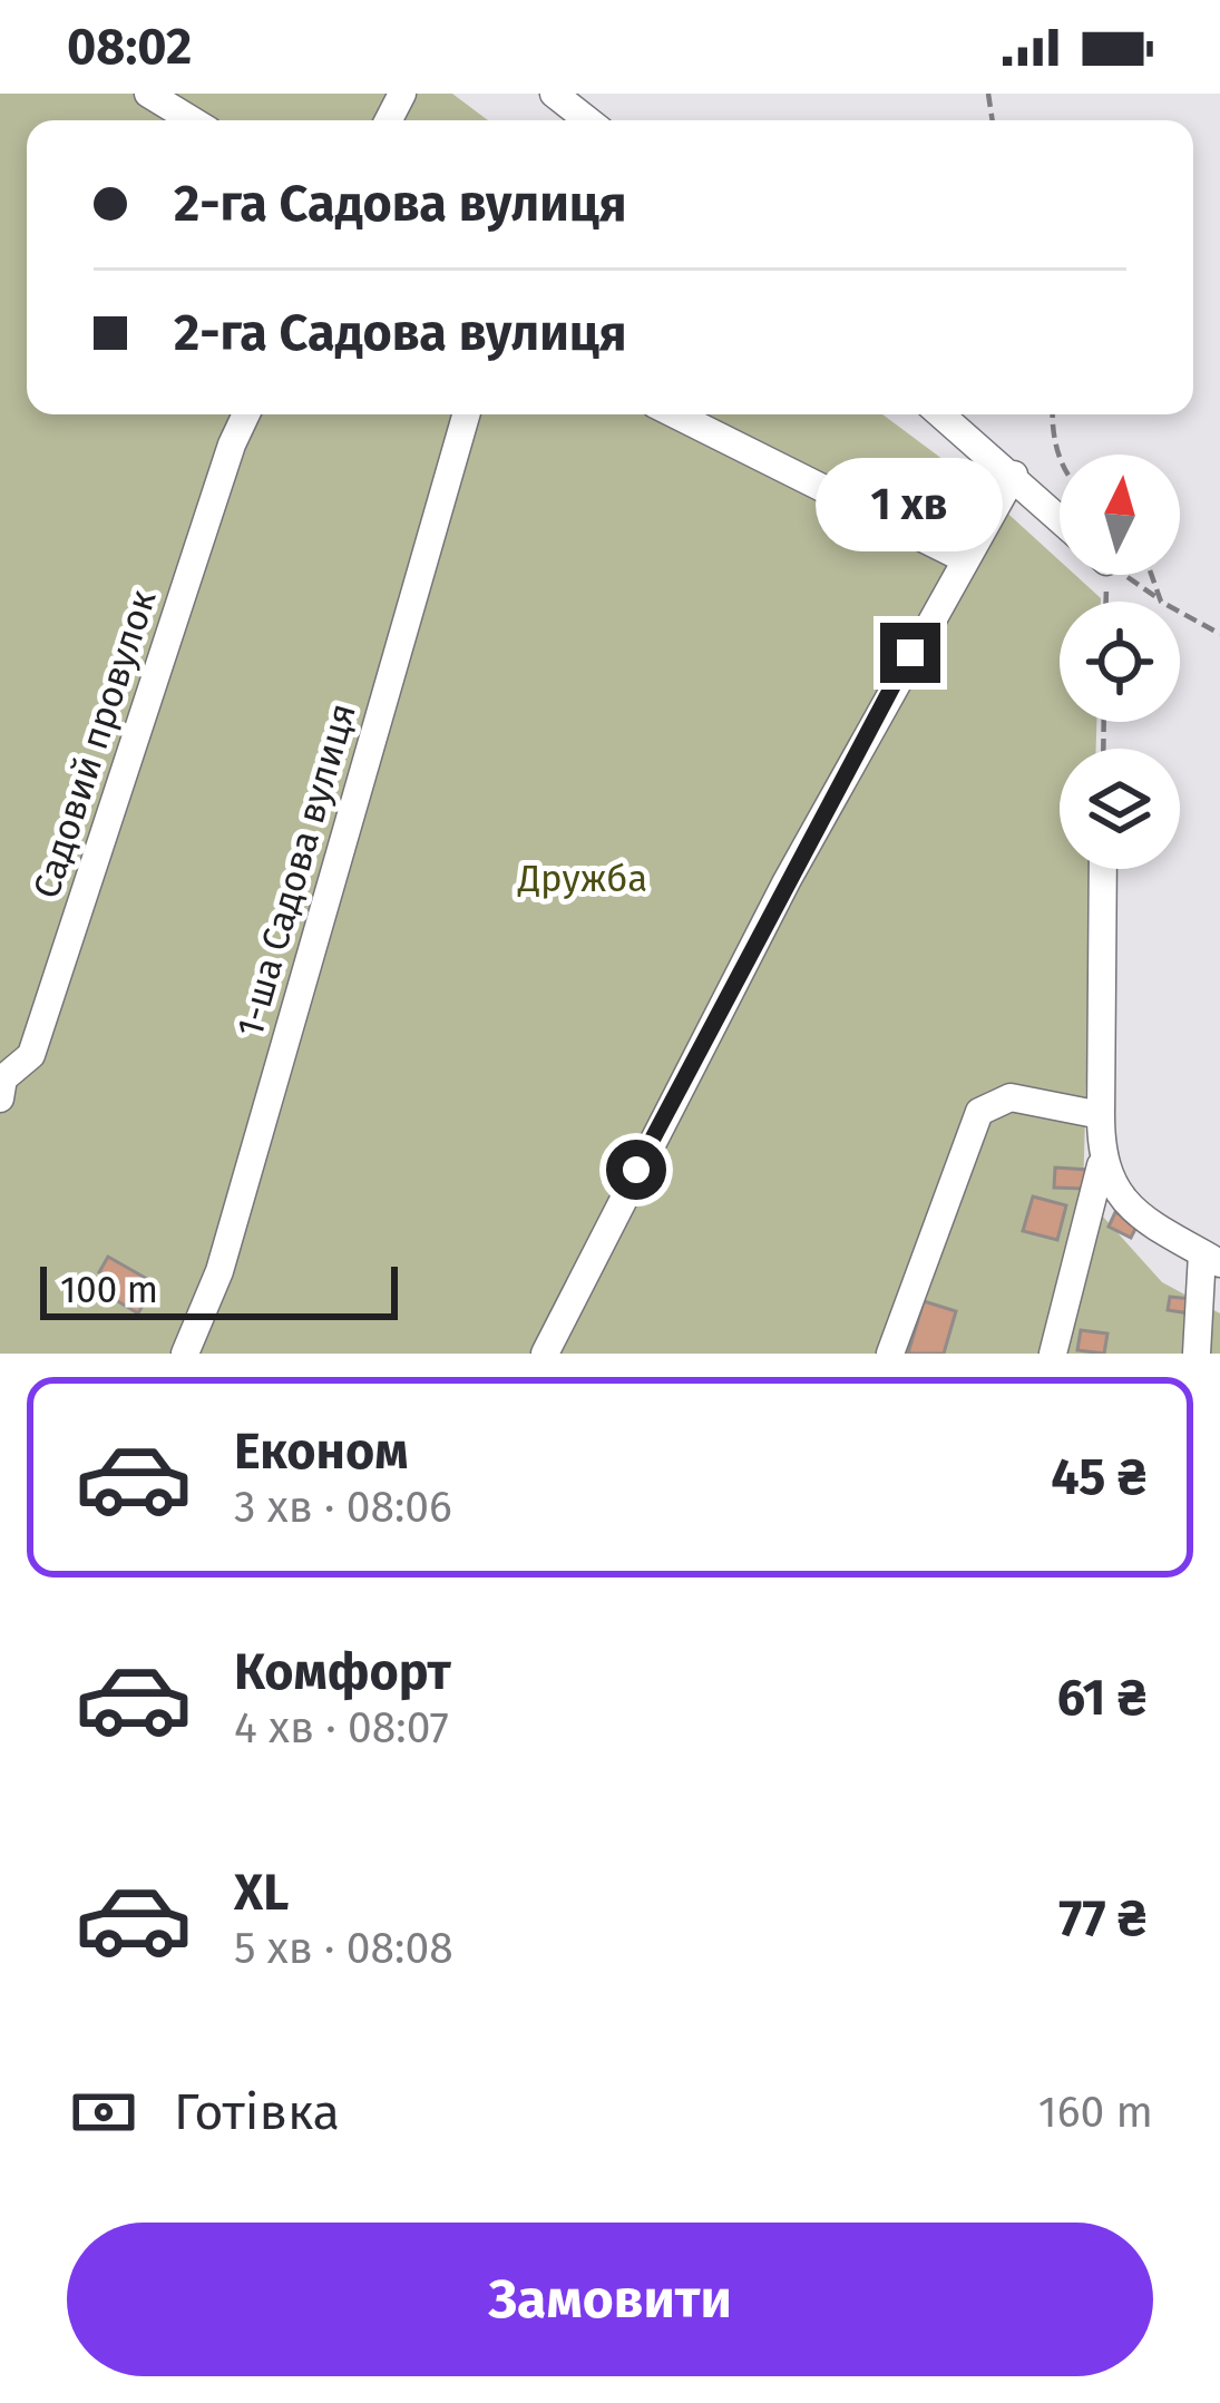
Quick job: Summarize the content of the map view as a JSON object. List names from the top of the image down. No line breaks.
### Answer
{"streets":{"street":["Садовий провулок","1-ша Садова вулиця"]},"parks":["Дружба"],"scale_bar":"100 m","north":"top","page":{"status":"08:02","banner":["2-га Садова вулиця","2-га Садова вулиця"],"bubble":"1 хв","scale":"100 m","list":[{"name":"Економ","note":"3 хв · 08:06","value":"45 ₴"},{"name":"Комфорт","note":"4 хв · 08:07","value":"61 ₴"},{"name":"XL","note":"5 хв · 08:08","value":"77 ₴"}],"pay":["Готівка","160 m"],"buttons":"Замовити"}}
